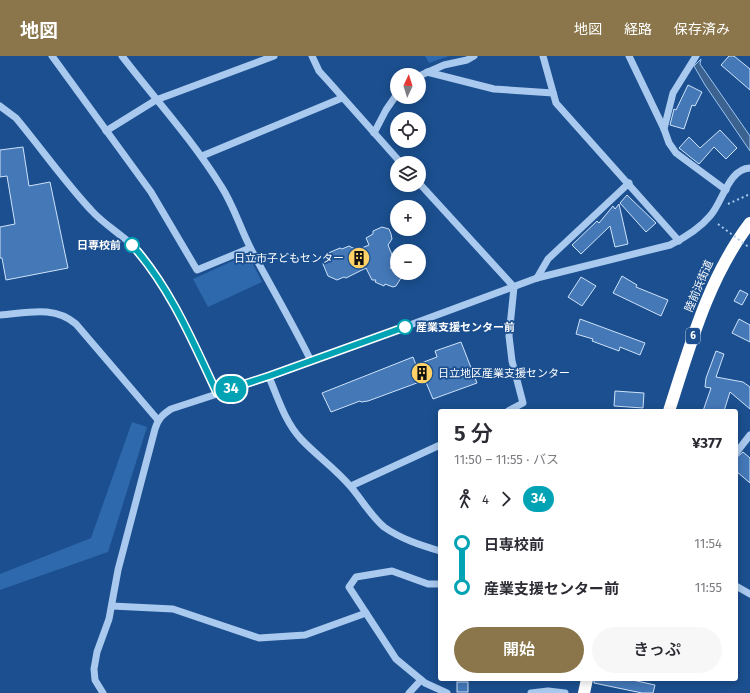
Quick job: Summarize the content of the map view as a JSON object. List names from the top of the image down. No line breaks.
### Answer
{"streets":{"highway":["陸前浜街道","6"]},"places":{"other":["日専校前","産業支援センター前"],"building":["日立市子どもセンター","日立地区産業支援センター"]},"lines":["bus line 34"],"north":"top","page":{"header":"地図","nav":["地図","経路","保存済み"],"on_map":"34","map_buttons":["+","−"],"heading":["5 分","11:50 – 11:55 · バス","¥377"],"legs":["4","34"],"list":[{"name":"日専校前","value":"11:54"},{"name":"産業支援センター前","value":"11:55"}],"buttons":["開始","きっぷ"]}}
